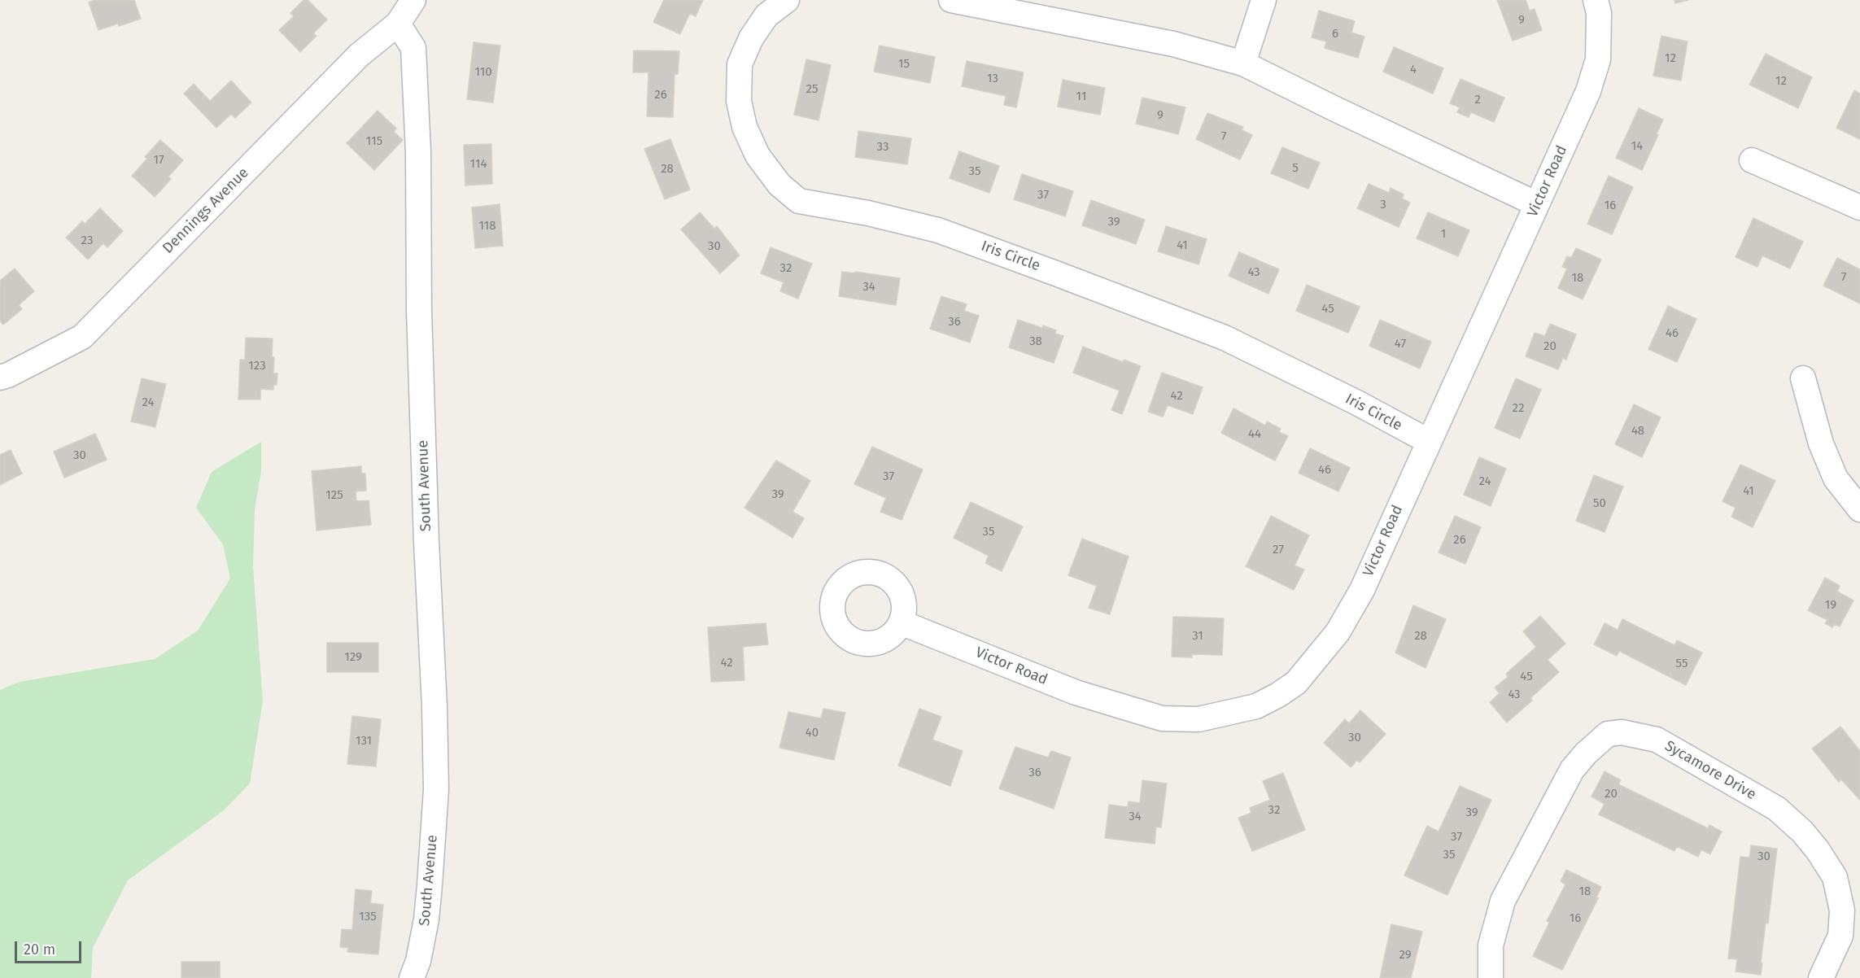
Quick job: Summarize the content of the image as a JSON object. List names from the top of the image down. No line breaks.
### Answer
{"streets":{"street":["Victor Road","Dennings Avenue","Iris Circle","South Avenue","Sycamore Drive"]},"crossings":[["Victor Road","Iris Circle"],["Dennings Avenue","South Avenue"]],"house_numbers":["9","6","12","15","4","110","13","12","25","26","11","2","9","7","115","14","33","17","114","5","28","35","37","3","16","39","118","1","23","41","30","32","43","7","18","34","45","36","46","38","47","20","123","42","24","22","48","44","30","46","37","24","41","39","125","50","35","26","27","19","31","28","129","42","55","45","43","40","30","131","36","20","32","39","34","37","35","30","18","135","16","29"],"scale_bar":"20 m"}
